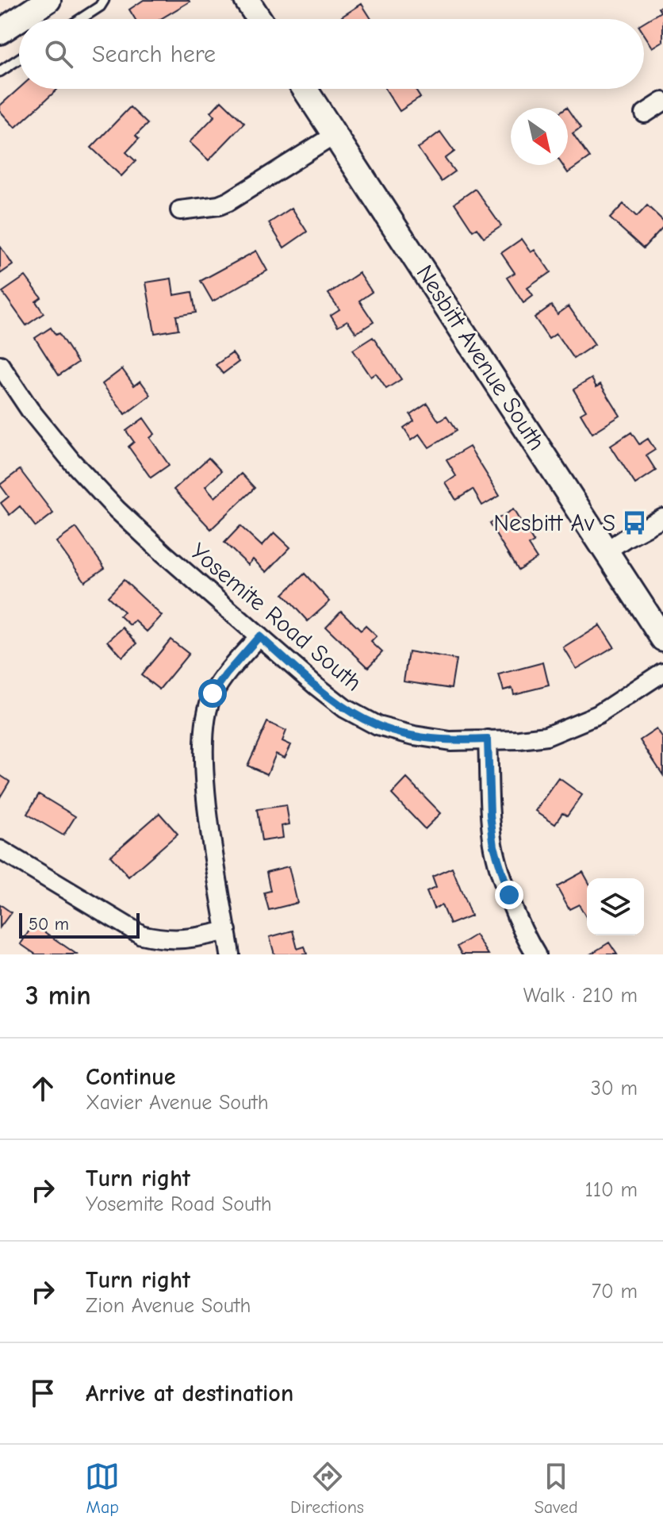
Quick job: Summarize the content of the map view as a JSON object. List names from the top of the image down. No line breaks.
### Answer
{"streets":{"street":["Nesbitt Avenue South","Yosemite Road South"]},"places":{"bus stop":["Nesbitt Av S"]},"scale_bar":"50 m","north":"bottom right","page":{"search":"Search here","scale":"50 m","heading":["3 min","Walk · 210 m"],"list":[["Continue","Xavier Avenue South","30 m"],["Turn right","Yosemite Road South","110 m"],["Turn right","Zion Avenue South","70 m"],"Arrive at destination"],"nav":["Map","Directions","Saved"]}}
